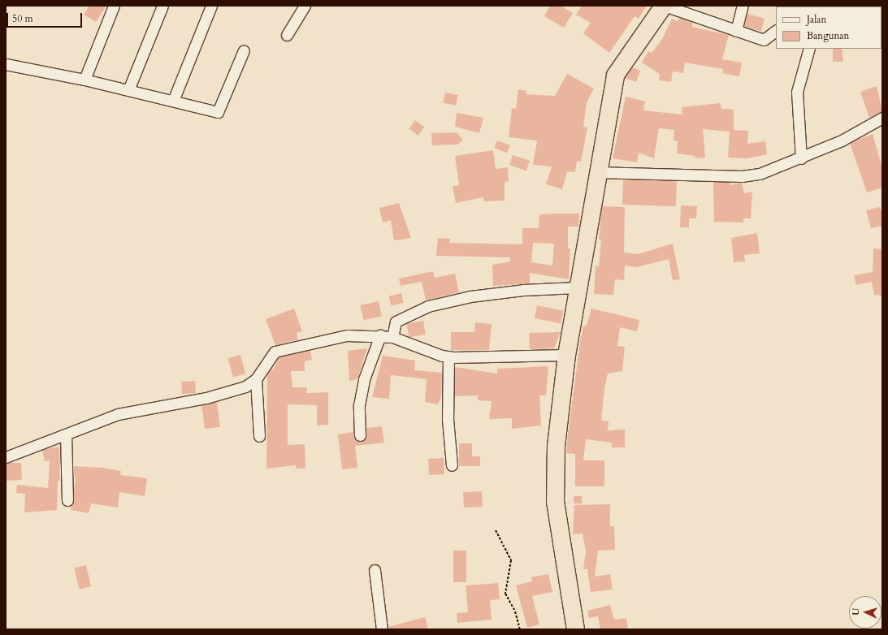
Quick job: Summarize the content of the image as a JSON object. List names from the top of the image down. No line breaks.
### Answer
{"legend":["Jalan","Bangunan"],"scale_bar":"50 m","north":"left"}
